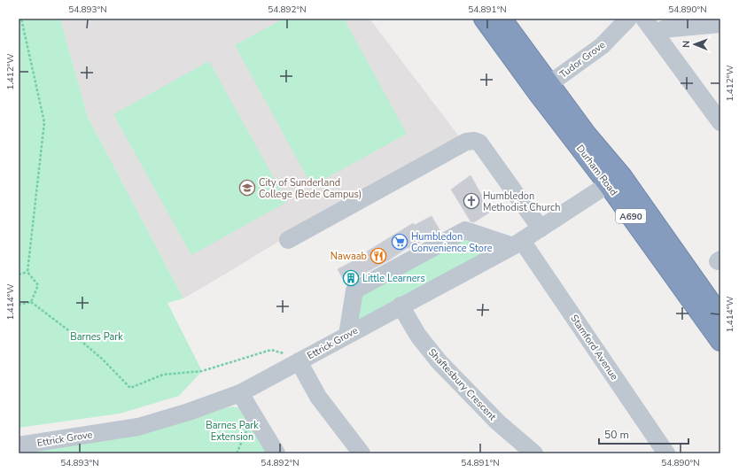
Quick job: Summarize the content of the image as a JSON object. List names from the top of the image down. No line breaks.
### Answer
{"streets":{"highway":["Durham Road","A690"],"street":["Tudor Grove","Ettrick Grove","Stamford Avenue","Shaftesbury Crescent"]},"crossings":[["Tudor Grove","Durham Road"],["Durham Road","Ettrick Grove"],["Ettrick Grove","Stamford Avenue"],["Ettrick Grove","Shaftesbury Crescent"]],"parks":["Barnes Park","Barnes Park Extension"],"places":{"school or university":["City of Sunderland College (Bede Campus)"],"church":["Humbledon Methodist Church"],"supermarket":["Humbledon Convenience Store"],"restaurant":["Nawaab"],"building":["Little Learners"]},"scale_bar":"50 m","north":"left","coordinates":["54.893°N","54.892°N","54.891°N","54.890°N","1.412°W","1.414°W"]}
